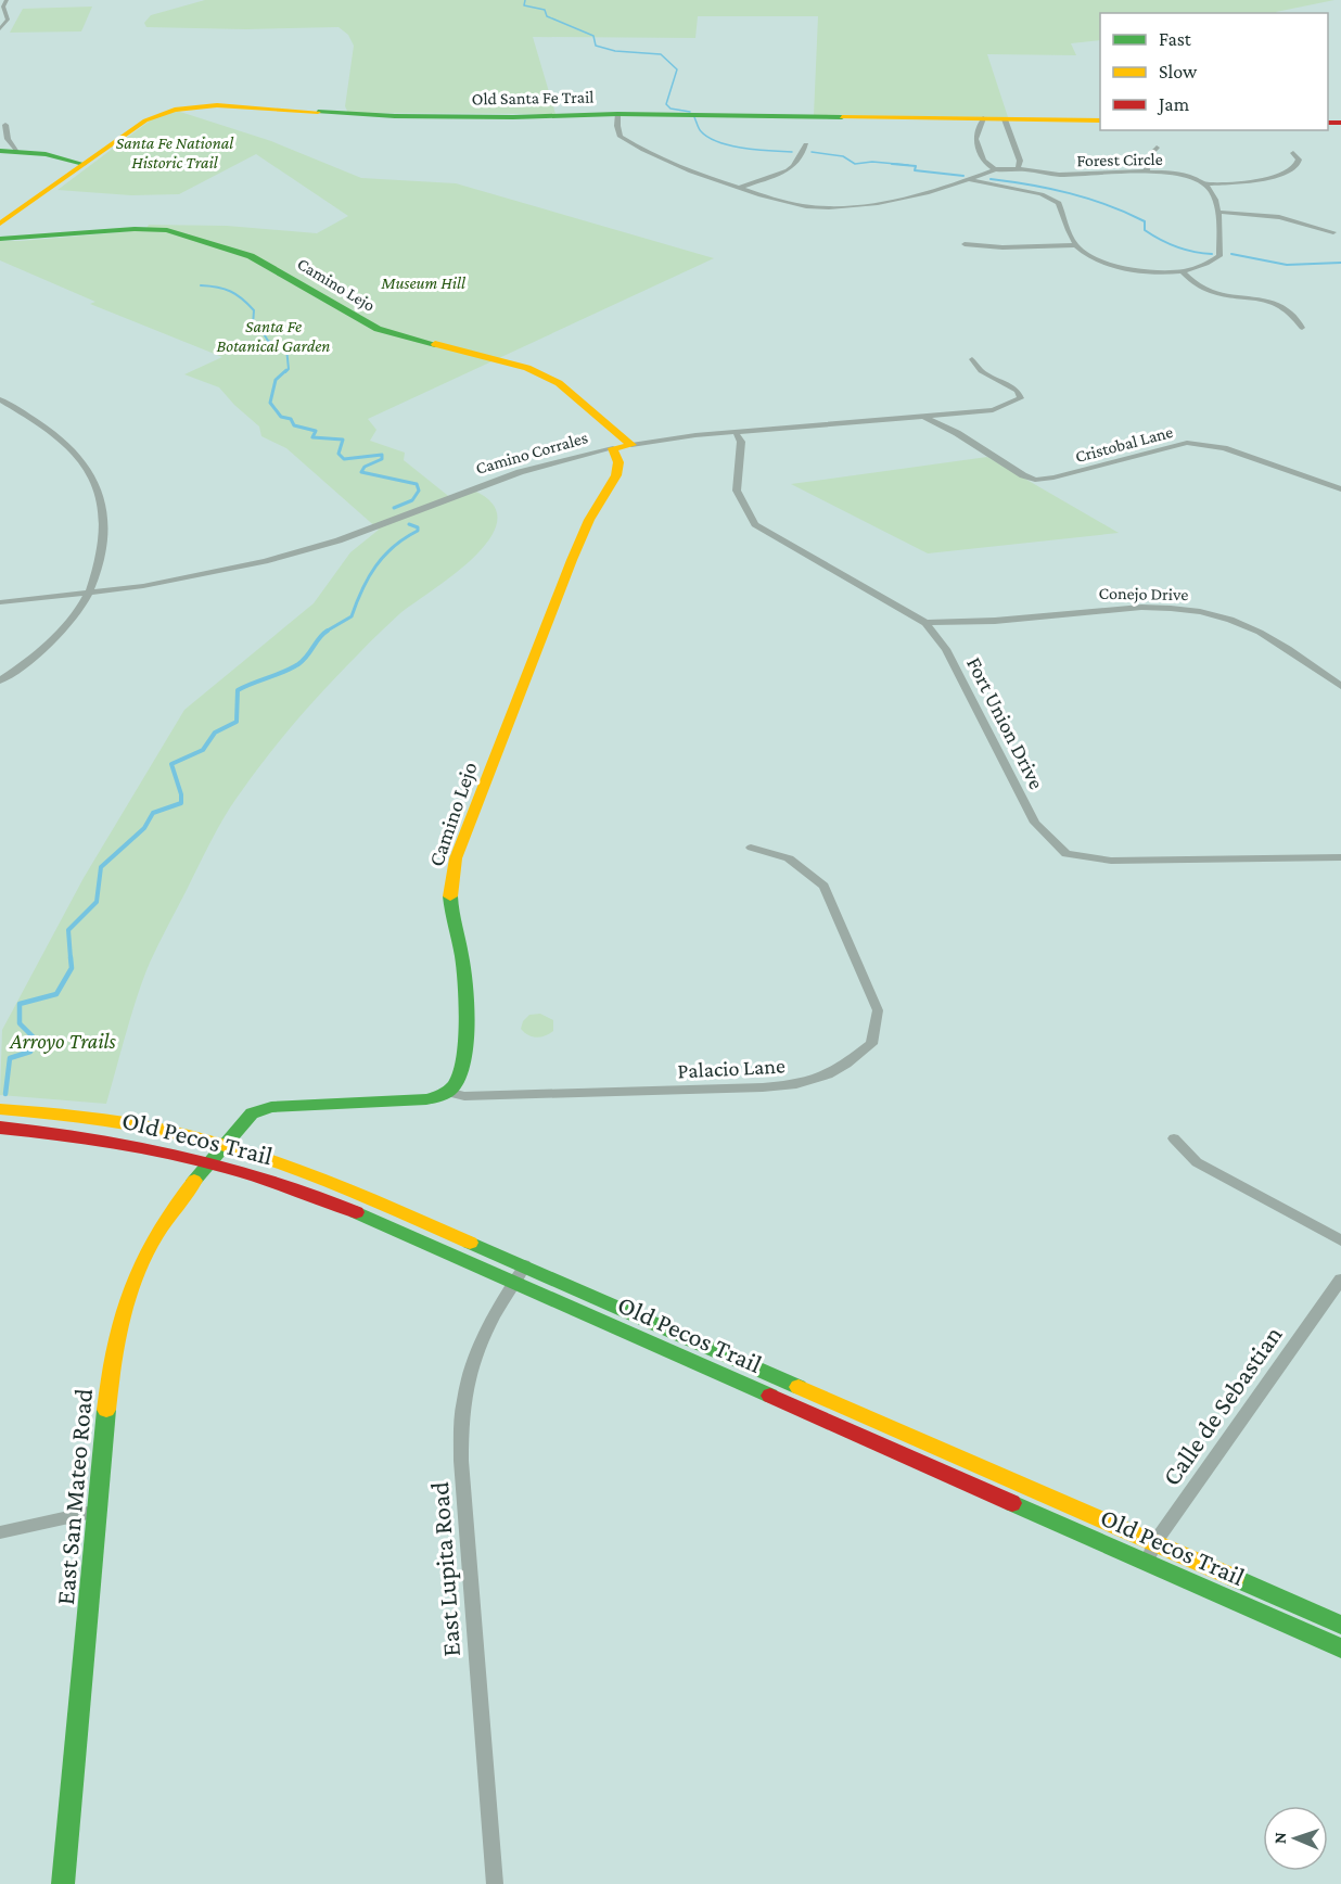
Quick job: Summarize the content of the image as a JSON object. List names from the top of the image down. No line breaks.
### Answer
{"streets":{"street":["Old Santa Fe Trail","Forest Circle","Camino Lejo","Cristobal Lane","Camino Corrales","Conejo Drive","Fort Union Drive","Palacio Lane","Old Pecos Trail","Calle de Sebastian","East San Mateo Road","East Lupita Road"]},"crossings":[["Camino Lejo","Camino Corrales"],["Camino Lejo","Palacio Lane"],["Cristobal Lane","Camino Corrales"],["Camino Corrales","Fort Union Drive"],["Conejo Drive","Fort Union Drive"],["Old Pecos Trail","Calle de Sebastian"],["Old Pecos Trail","East San Mateo Road"],["Old Pecos Trail","East Lupita Road"]],"parks":["Santa Fe National Historic Trail","Museum Hill","Santa Fe Botanical Garden","Arroyo Trails"],"legend":["Fast","Slow","Jam"],"north":"left"}
